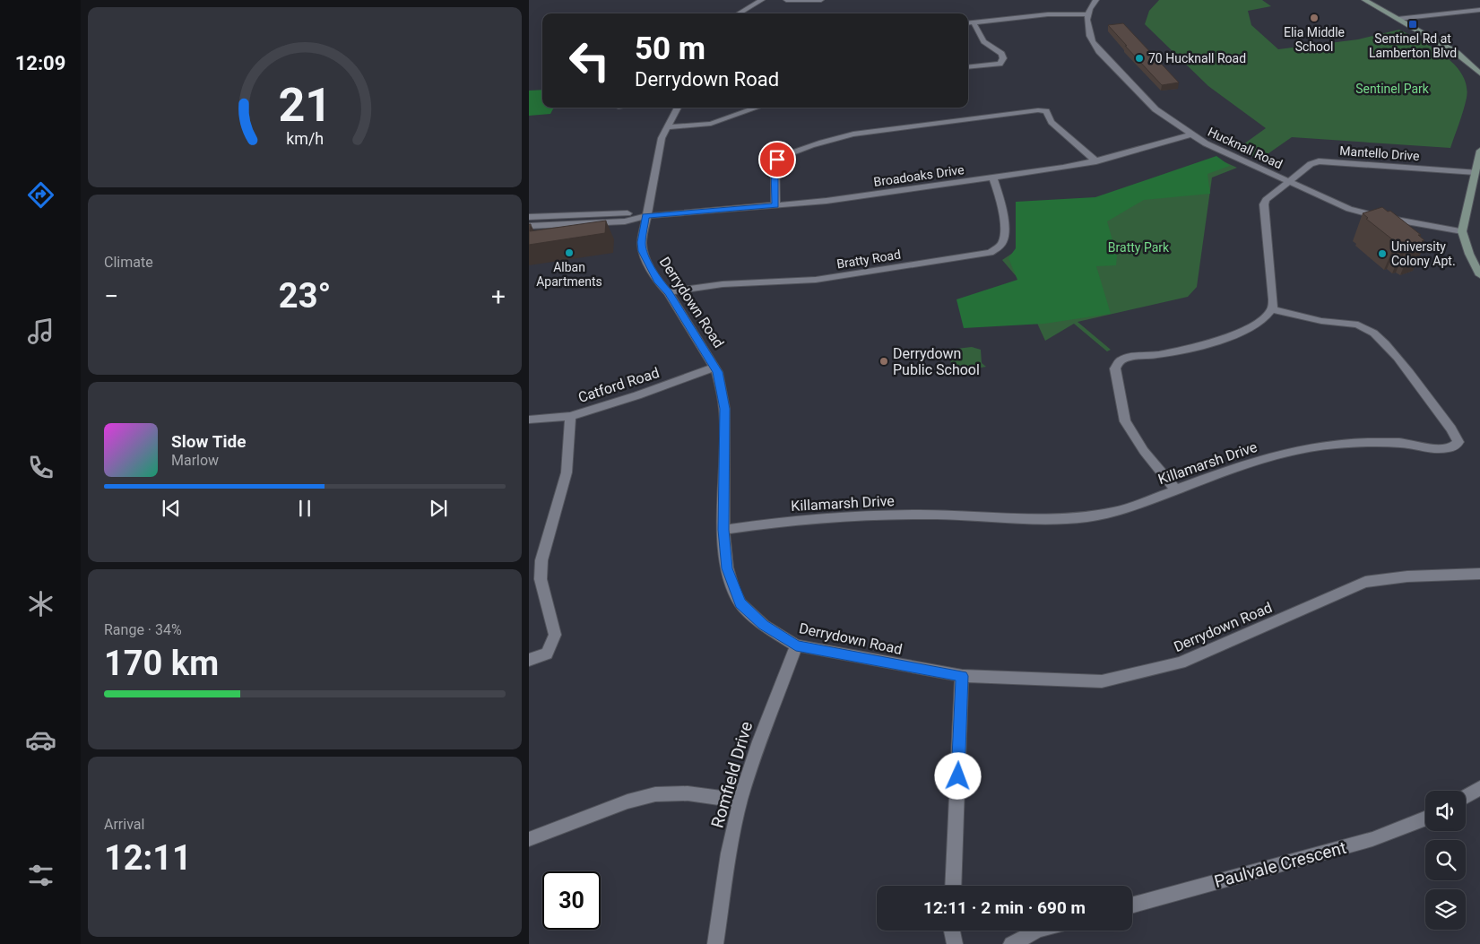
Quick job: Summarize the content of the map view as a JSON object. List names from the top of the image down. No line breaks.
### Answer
{"streets":{"street":["Hucknall Road","Mantello Drive","Broadoaks Drive","Bratty Road","Derrydown Road","Catford Road","Killamarsh Drive","Romfield Drive","Paulvale Crescent"]},"crossings":[["Hucknall Road","Mantello Drive"],["Hucknall Road","Broadoaks Drive"],["Mantello Drive","Killamarsh Drive"],["Broadoaks Drive","Bratty Road"],["Broadoaks Drive","Derrydown Road"],["Bratty Road","Derrydown Road"],["Derrydown Road","Catford Road"],["Derrydown Road","Killamarsh Drive"],["Derrydown Road","Romfield Drive"]],"parks":["Sentinel Park","Bratty Park"],"places":{"other":["Elia Middle School","70 Hucknall Road","Alban Apartments","University Colony Apt.","Derrydown Public School"],"transit":["Sentinel Rd at Lamberton Blvd"]},"page":{"tabs":"12:09","turn":["50 m","Derrydown Road"],"tile":["Climate",["Range · 34%","170 km"],["Arrival","12:11"]],"heat":["−","23°","+"],"song":["Slow Tide","Marlow"],"limit":"30","trip":"12:11 · 2 min · 690 m","gauge":["21","km/h"]}}
